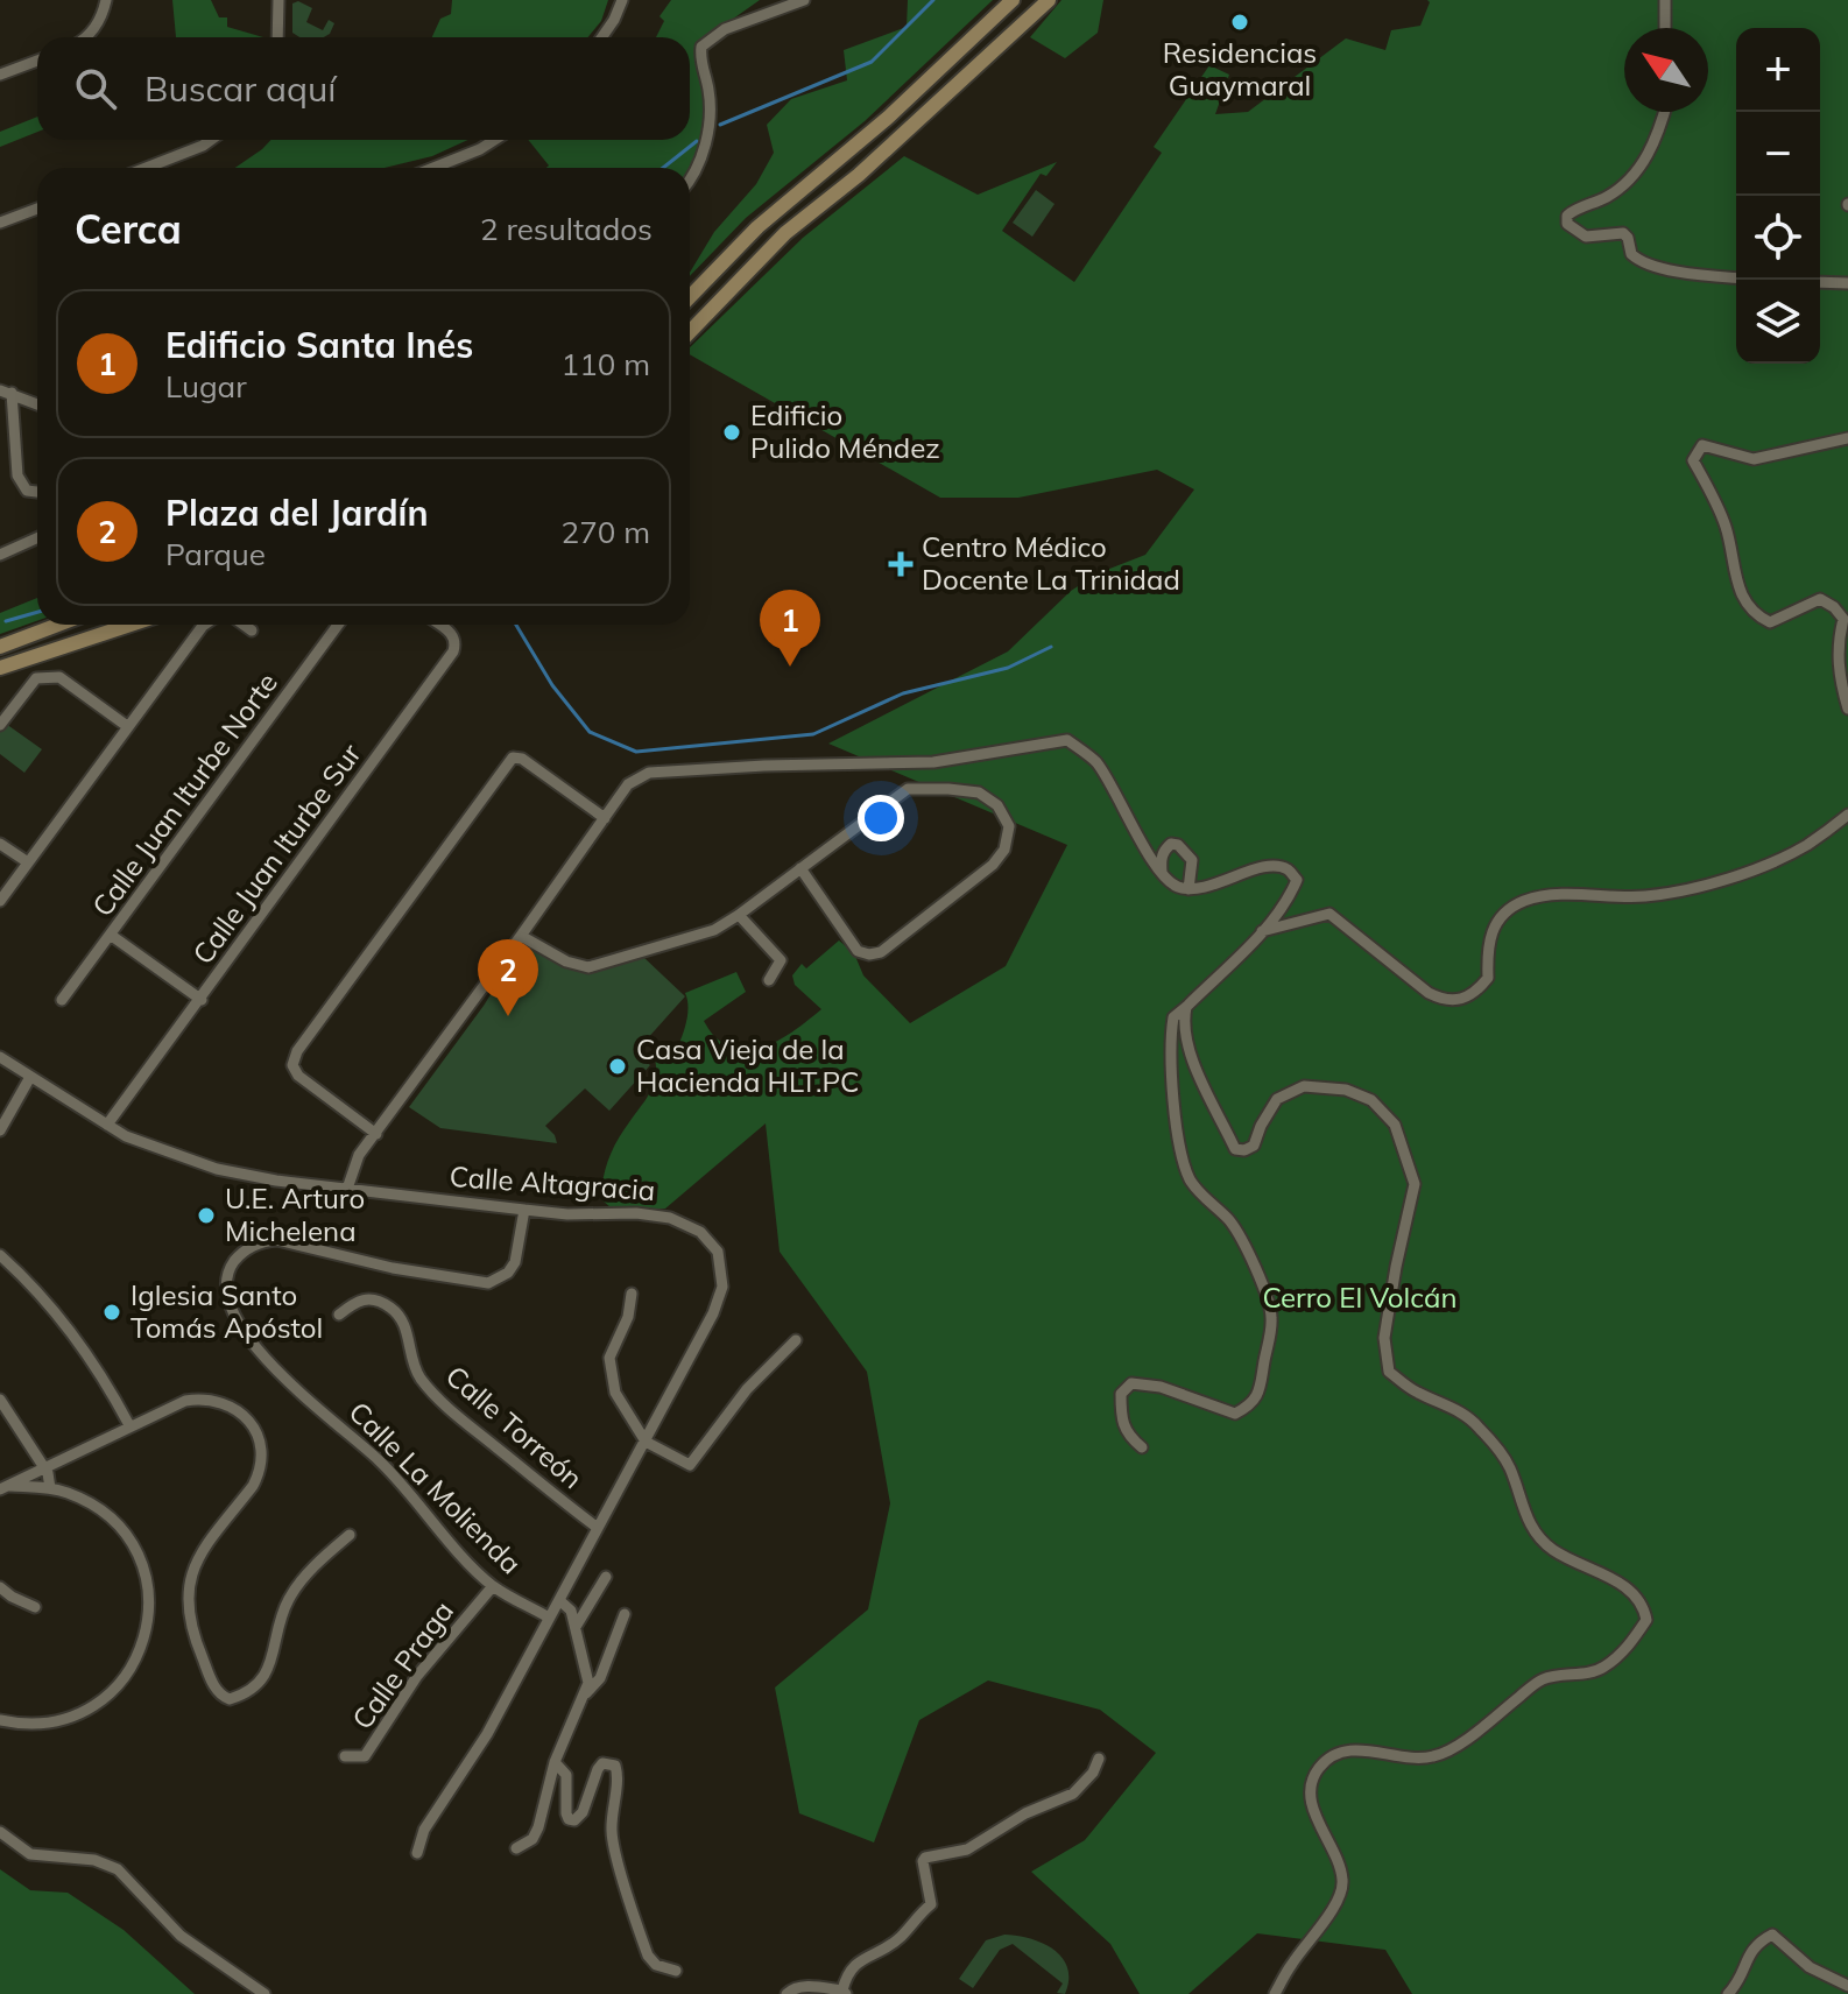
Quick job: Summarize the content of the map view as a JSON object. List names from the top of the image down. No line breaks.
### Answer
{"streets":{"street":["Calle Juan Iturbe Norte","Calle Juan Iturbe Sur","Calle Altagracia","Calle Torreón","Calle La Molienda","Calle Praga"]},"crossings":[["Calle Juan Iturbe Sur","Calle Altagracia"],["Calle Altagracia","Calle Torreón"],["Calle Altagracia","Calle La Molienda"],["Calle La Molienda","Calle Praga"]],"parks":["Cerro El Volcán"],"places":{"other":["Residencias Guaymaral","Edificio Pulido Méndez","Casa Vieja de la Hacienda HLT.PC","U.E. Arturo Michelena","Iglesia Santo Tomás Apóstol"],"health":["Centro Médico Docente La Trinidad"]},"north":"top left","page":{"map_buttons":["+","−"],"search":"Buscar aquí","heading":["Cerca","2 resultados"],"list":[{"mark":"1","name":"Edificio Santa Inés","note":"Lugar","value":"110 m"},{"mark":"2","name":"Plaza del Jardín","note":"Parque","value":"270 m"}],"pins":["1","2"]}}
